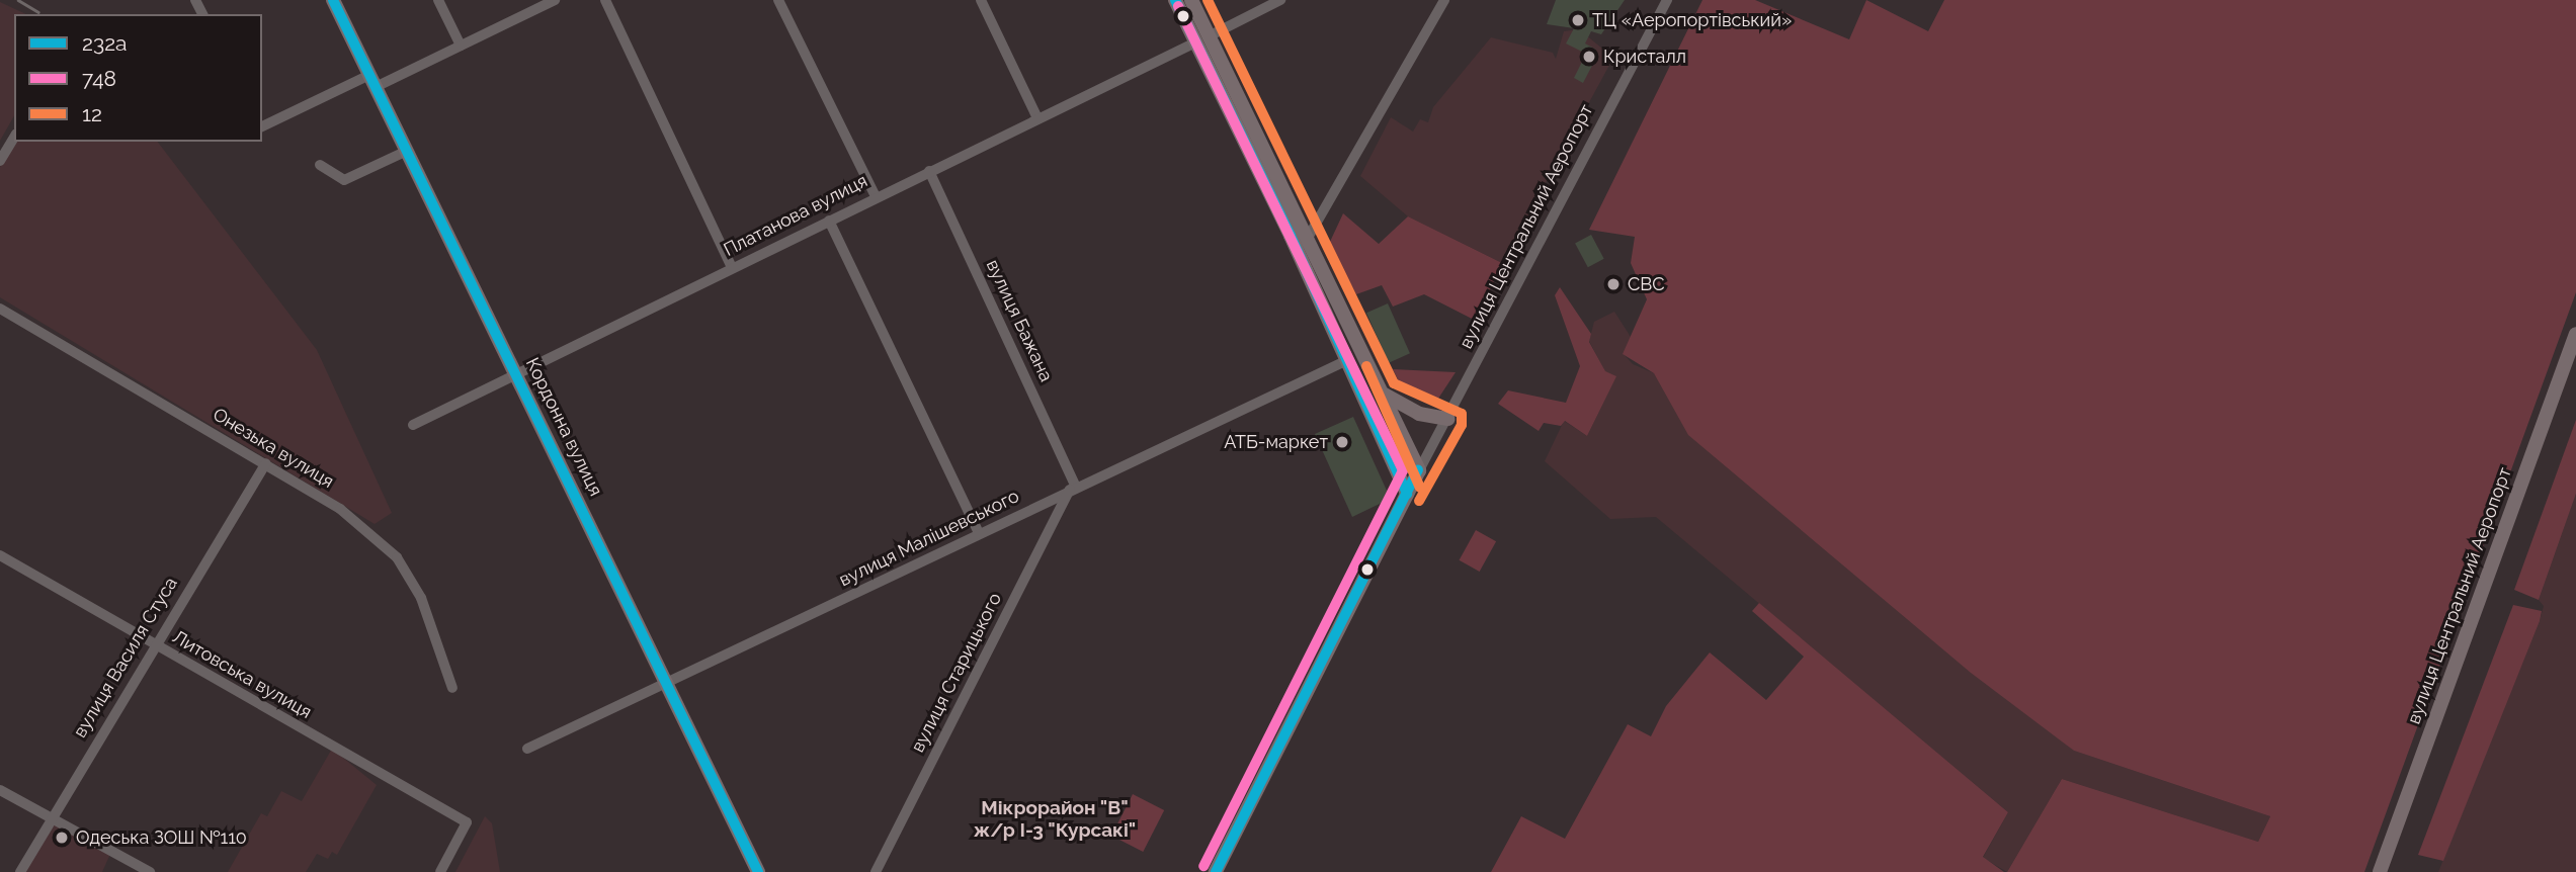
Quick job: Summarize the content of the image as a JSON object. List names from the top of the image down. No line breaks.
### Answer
{"streets":{"main road":["вулиця Центральний Аеропорт","Кордонна вулиця"],"street":["Платанова вулиця","вулиця Бажана","Онезька вулиця","вулиця Малішевського","вулиця Василя Стуса","вулиця Старицького","Литовська вулиця"]},"crossings":[["Платанова вулиця","вулиця Бажана"],["Платанова вулиця","Кордонна вулиця"],["вулиця Бажана","вулиця Малішевського"],["вулиця Бажана","вулиця Старицького"],["Кордонна вулиця","вулиця Малішевського"],["Онезька вулиця","вулиця Василя Стуса"],["вулиця Малішевського","вулиця Старицького"],["вулиця Василя Стуса","Литовська вулиця"]],"districts":["Мікрорайон \"В\" ж/р I-3 \"Курсакі\""],"places":["ТЦ «Аеропортівський»","Кристалл","СВС","АТБ-маркет","Одеська ЗОШ №110"],"lines":["transit line 232а","transit line 12","transit line 748"],"legend":["232а","748","12"]}
